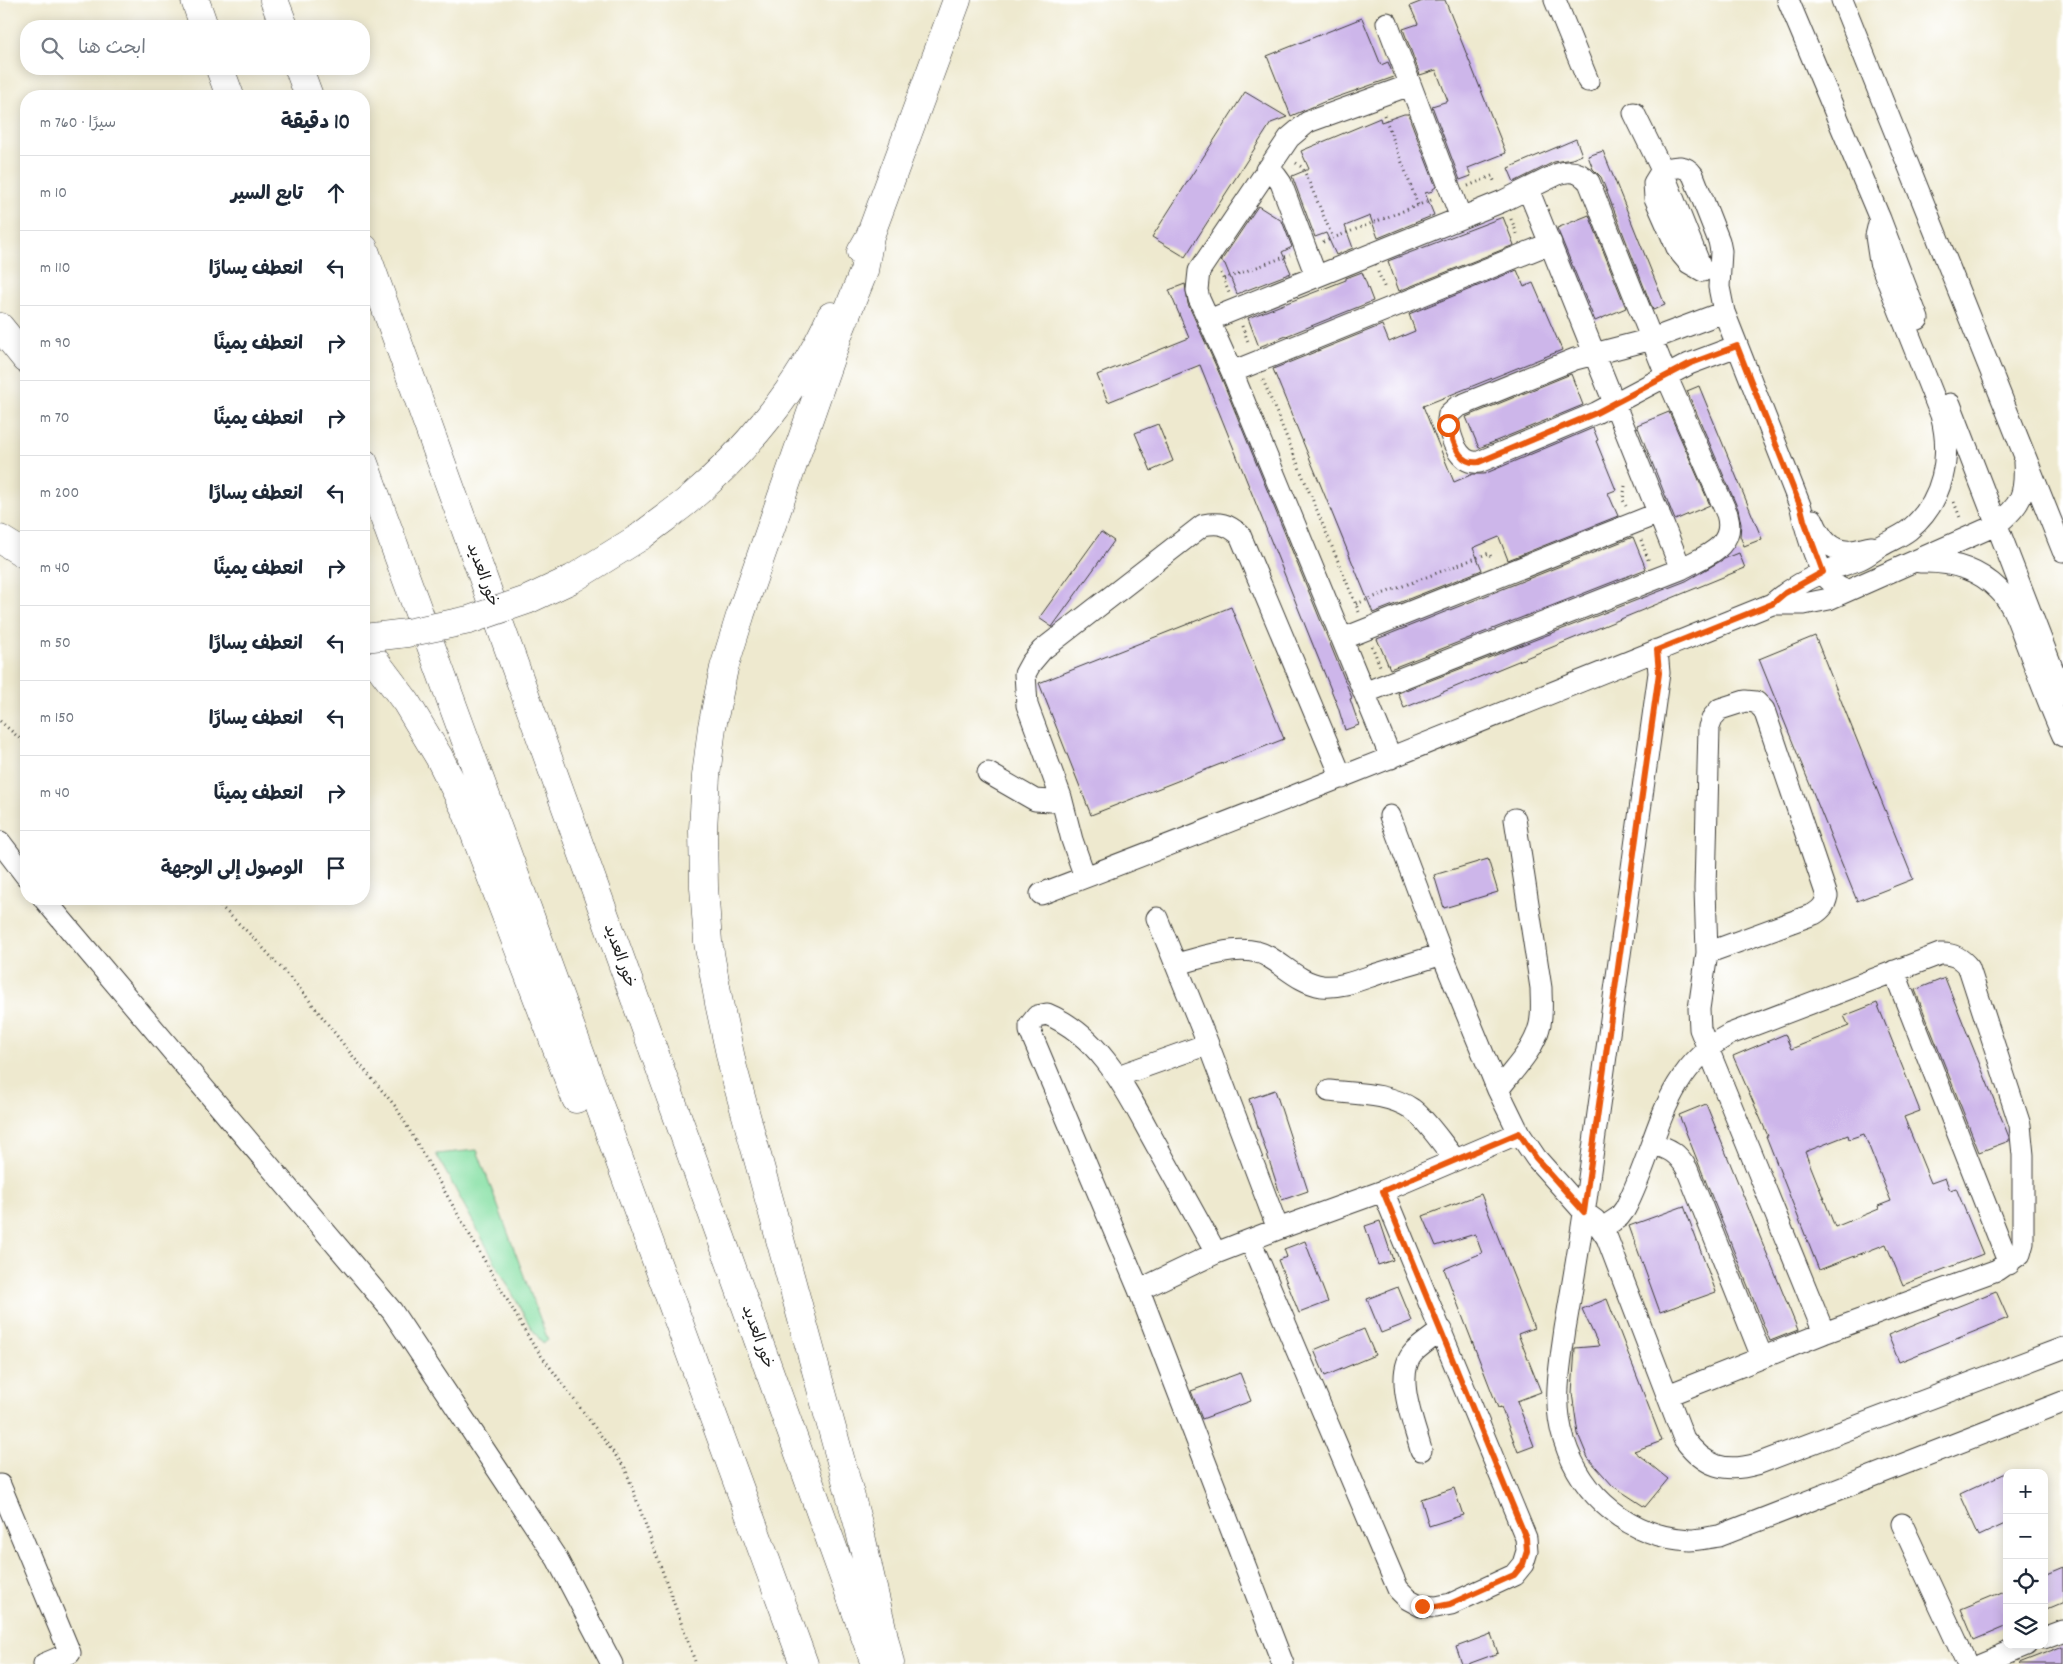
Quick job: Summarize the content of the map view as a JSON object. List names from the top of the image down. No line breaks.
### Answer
{"streets":{"highway":["خور العديد"]},"page":{"search":"ابحث هنا","heading":["10 دقيقة","سيرًا · 760 m"],"list":[["تابع السير","10 m"],["انعطف يسارًا","110 m"],["انعطف يمينًا","90 m"],["انعطف يمينًا","70 m"],["انعطف يسارًا","200 m"],["انعطف يمينًا","40 m"],["انعطف يسارًا","50 m"],["انعطف يسارًا","150 m"],["انعطف يمينًا","40 m"],"الوصول إلى الوجهة"],"map_buttons":["+","−"]}}
